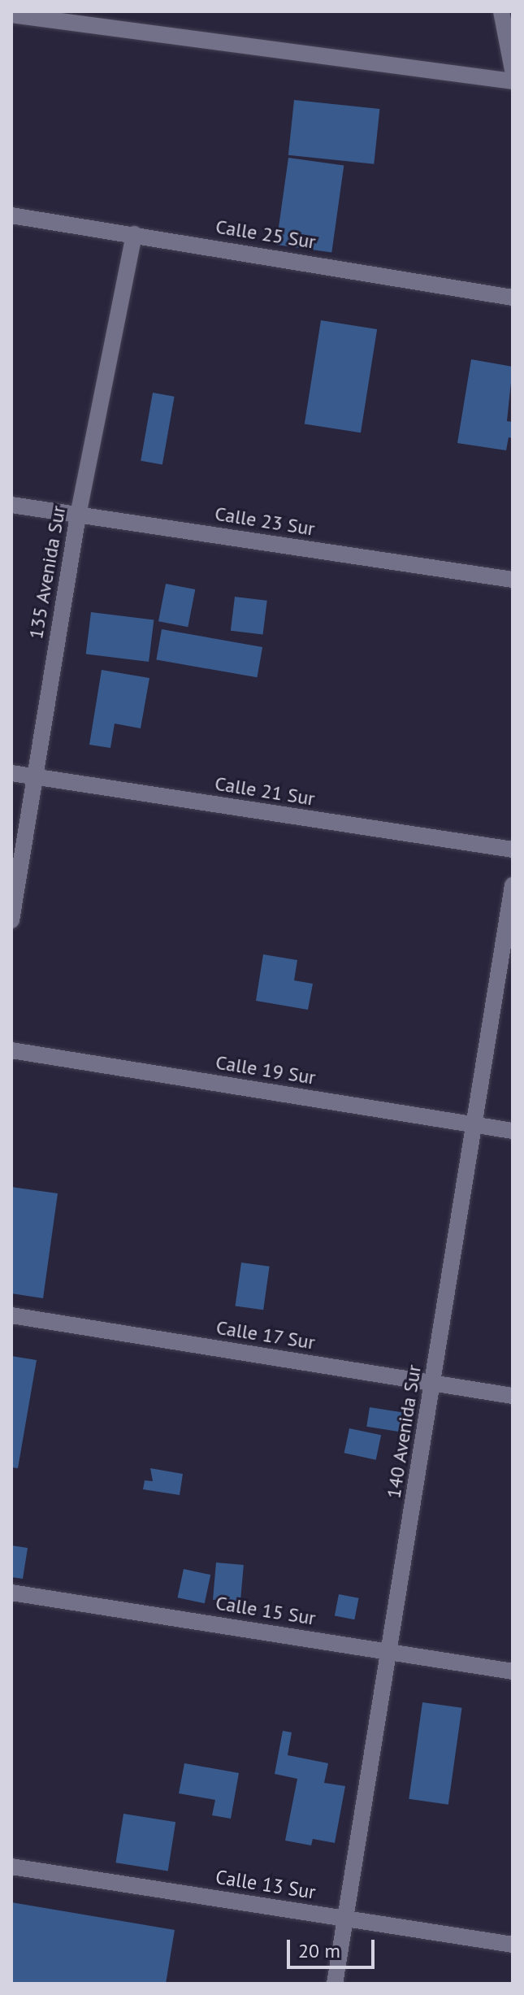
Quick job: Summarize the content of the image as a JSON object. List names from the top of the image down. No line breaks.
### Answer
{"streets":{"street":["Calle 25 Sur","Calle 23 Sur","135 Avenida Sur","Calle 21 Sur","Calle 19 Sur","Calle 17 Sur","140 Avenida Sur","Calle 15 Sur","Calle 13 Sur"]},"crossings":[["Calle 25 Sur","135 Avenida Sur"],["Calle 23 Sur","135 Avenida Sur"],["135 Avenida Sur","Calle 21 Sur"],["Calle 19 Sur","140 Avenida Sur"],["Calle 17 Sur","140 Avenida Sur"],["140 Avenida Sur","Calle 15 Sur"],["140 Avenida Sur","Calle 13 Sur"]],"scale_bar":"20 m"}
